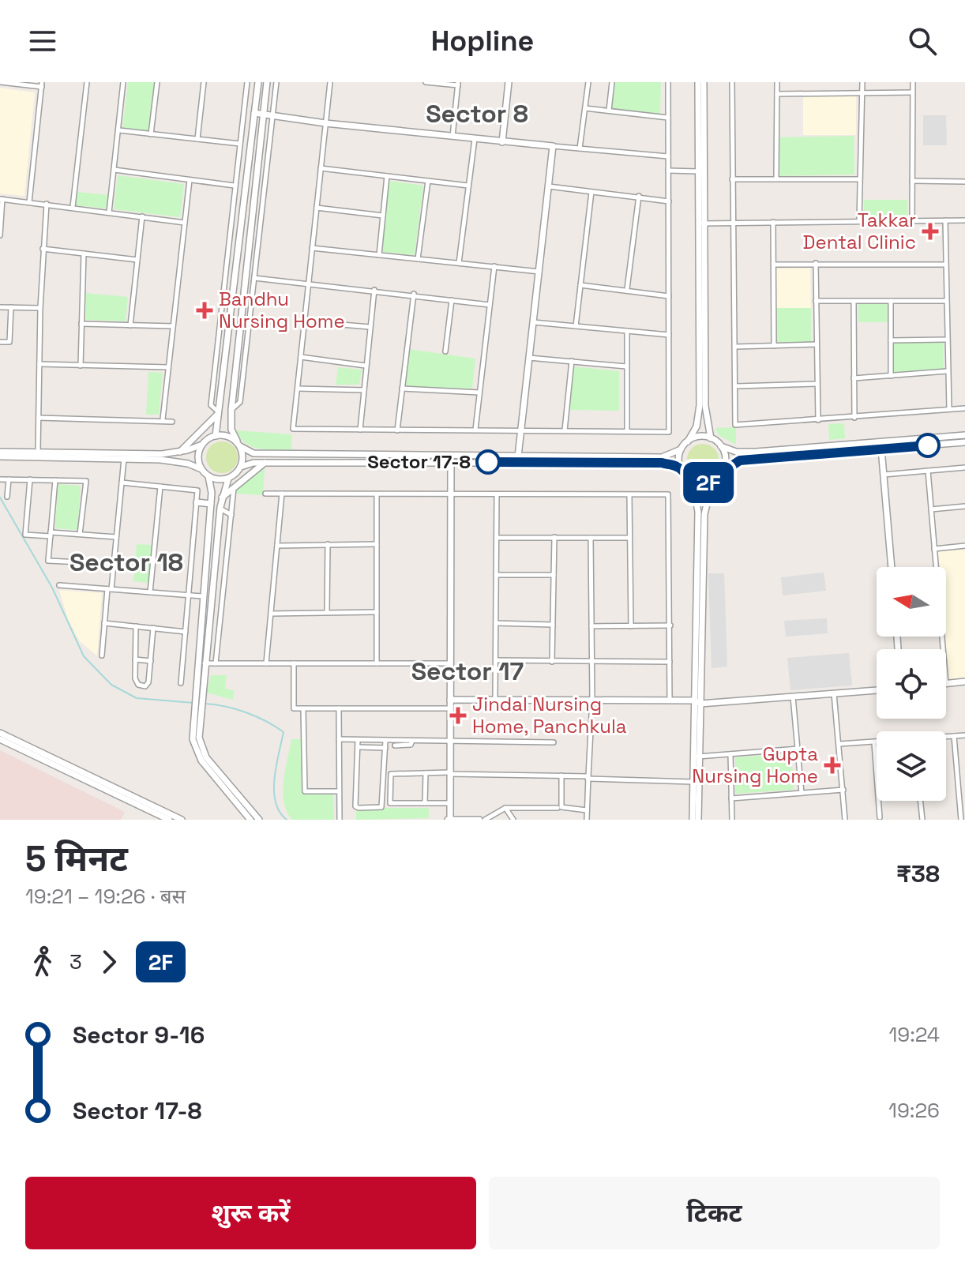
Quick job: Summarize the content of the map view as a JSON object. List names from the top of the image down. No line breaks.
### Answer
{"districts":["Sector 8","Sector 18","Sector 17"],"places":{"health":["Takkar Dental Clinic","Bandhu Nursing Home","Jindal Nursing Home, Panchkula","Gupta Nursing Home"],"other":["Sector 17-8"]},"lines":["bus line 2F"],"north":"left","page":{"header":"Hopline","on_map":"2F","heading":["5 मिनट","19:21 – 19:26 · बस","₹38"],"legs":["3","2F"],"list":[{"name":"Sector 9-16","value":"19:24"},{"name":"Sector 17-8","value":"19:26"}],"buttons":["शुरू करें","टिकट"]}}
